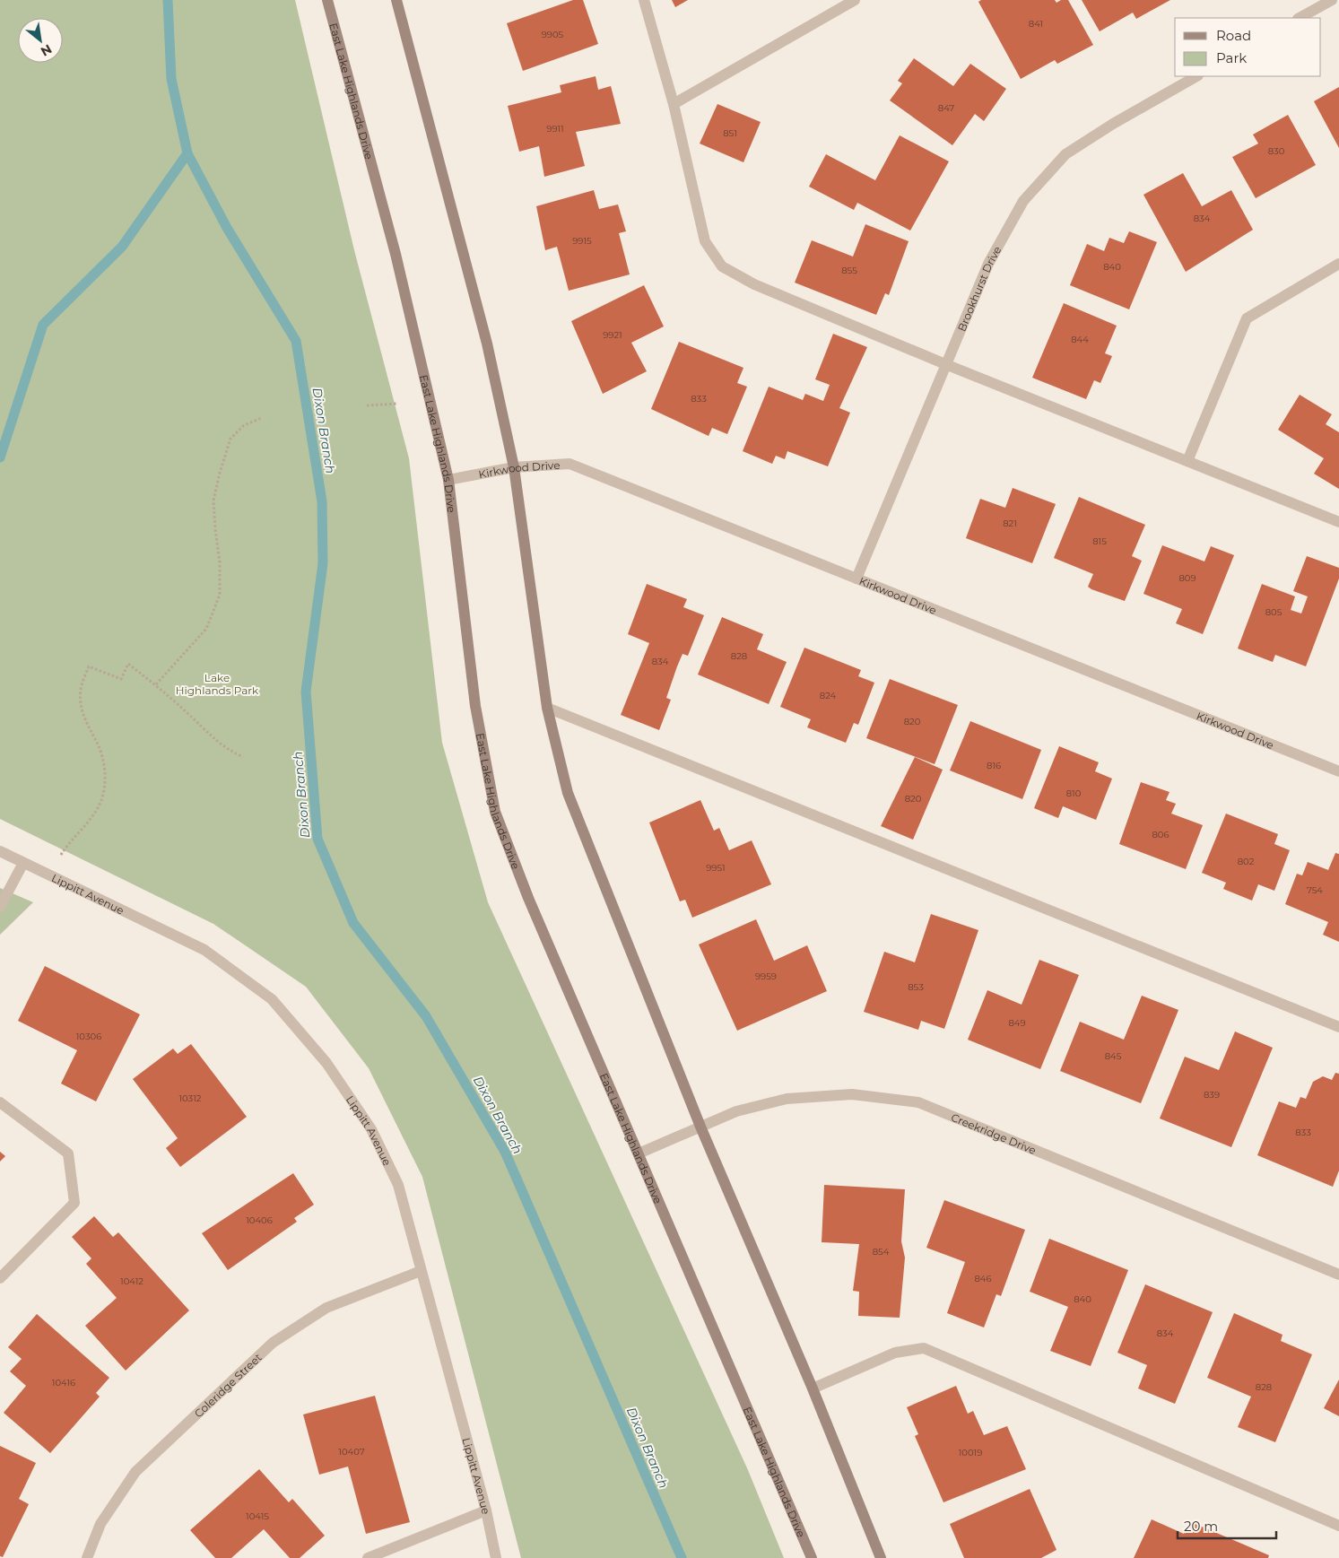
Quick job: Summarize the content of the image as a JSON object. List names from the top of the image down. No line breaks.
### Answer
{"streets":{"main road":["East Lake Highlands Drive"],"street":["Brookhurst Drive","Kirkwood Drive","Lippitt Avenue","Creekridge Drive","Coleridge Street"]},"crossings":[["East Lake Highlands Drive","Kirkwood Drive"],["East Lake Highlands Drive","Creekridge Drive"],["Brookhurst Drive","Kirkwood Drive"],["Lippitt Avenue","Coleridge Street"]],"water":["Dixon Branch"],"parks":["Lake Highlands Park"],"house_numbers":["841","9905","847","9911","851","830","834","9915","840","855","9921","844","833","821","815","809","805","828","834","824","820","816","810","820","806","802","9951","754","9959","853","849","10306","845","839","10312","833","10406","854","846","10412","840","834","10416","828","10407","10019","10415"],"legend":["Road","Park"],"scale_bar":"20 m","north":"bottom right"}
